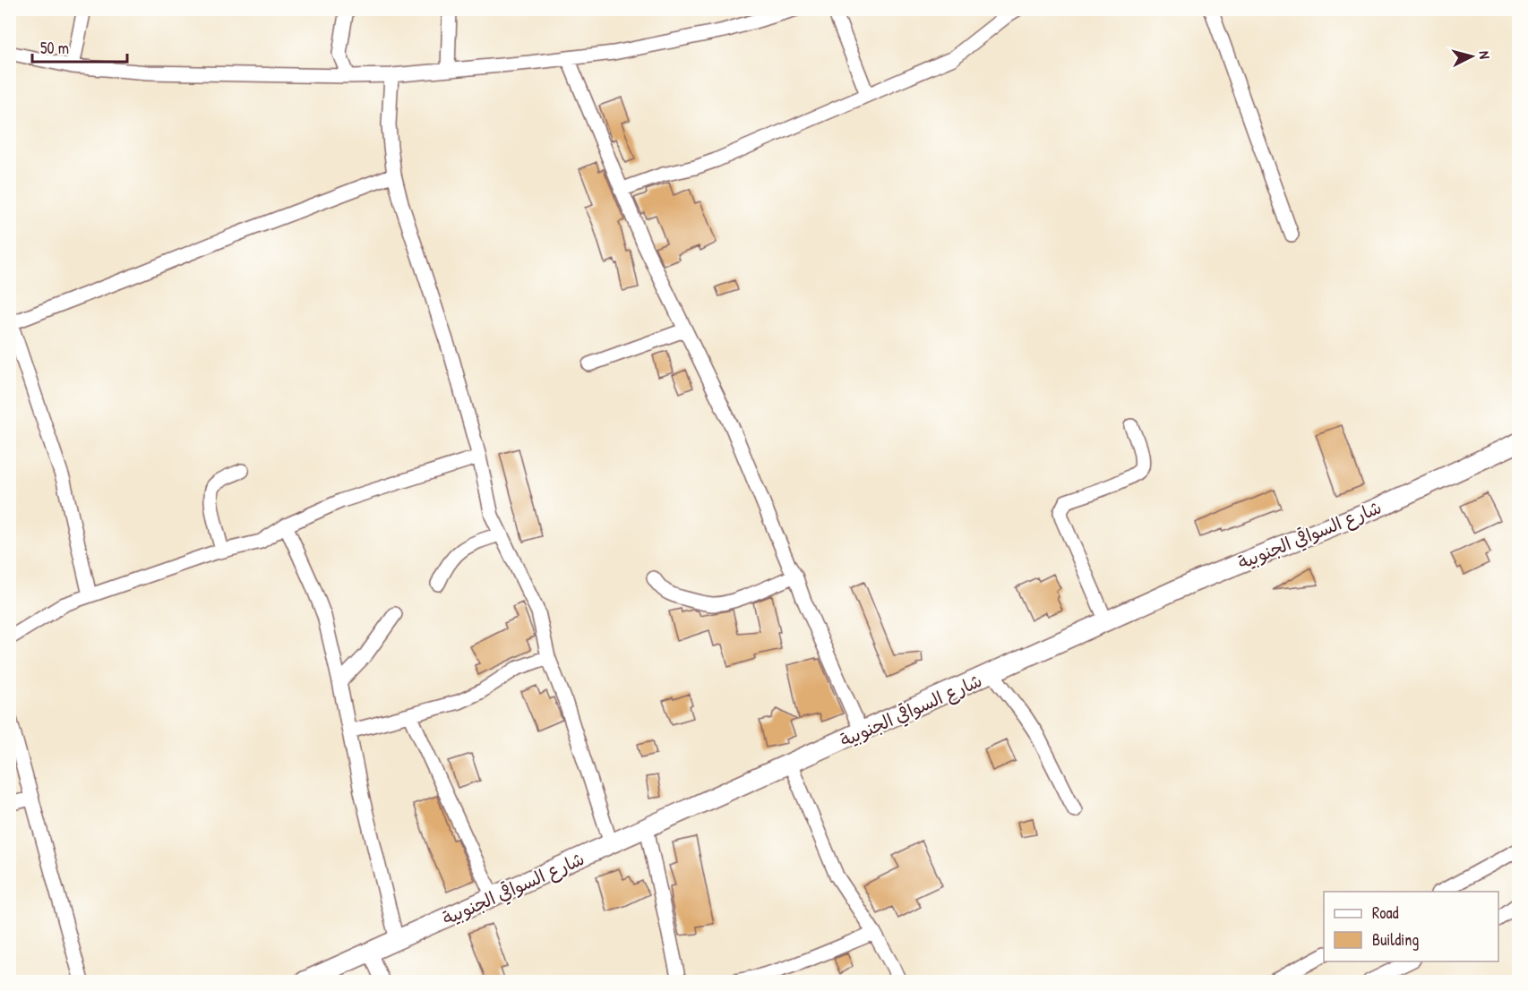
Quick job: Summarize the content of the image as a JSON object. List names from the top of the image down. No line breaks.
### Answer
{"streets":{"street":["شارع السواقي الجنوبية"]},"legend":["Road","Building"],"scale_bar":"50 m","north":"right"}
